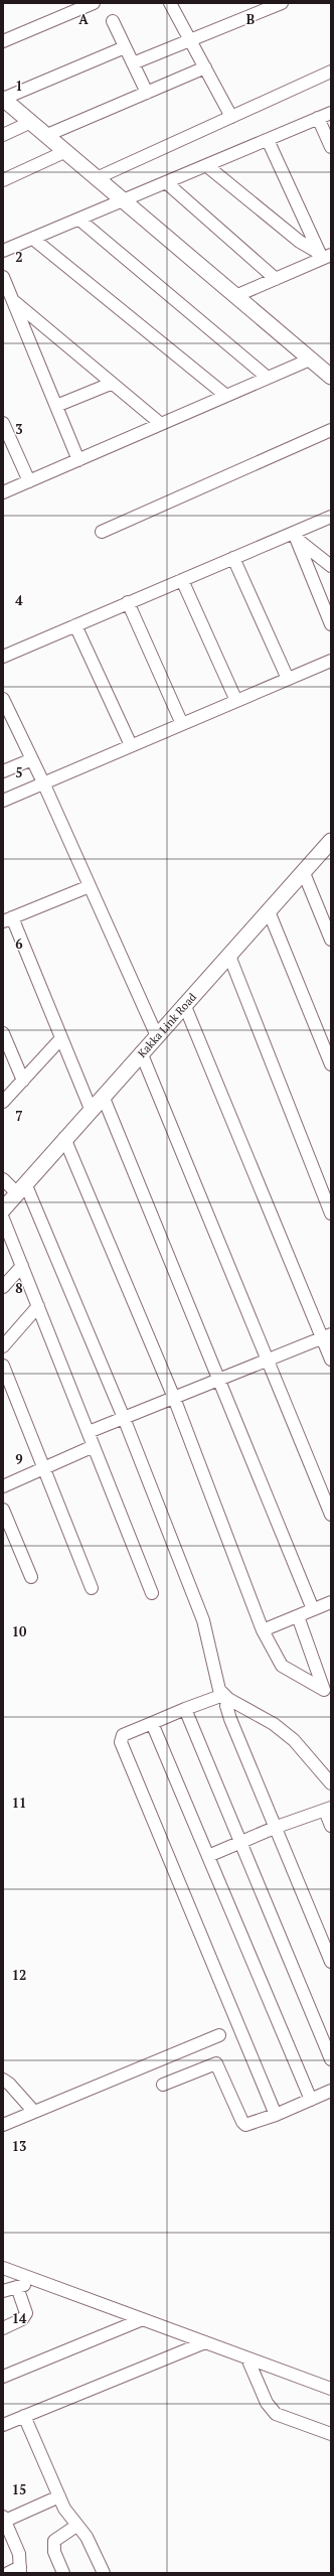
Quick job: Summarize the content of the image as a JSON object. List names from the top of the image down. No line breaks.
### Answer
{"streets":{"street":["Kakka Link Road"]},"grid":{"columns":["A","B"],"rows":["1","2","3","4","5","6","7","8","9","10","11","12","13","14","15"]}}
